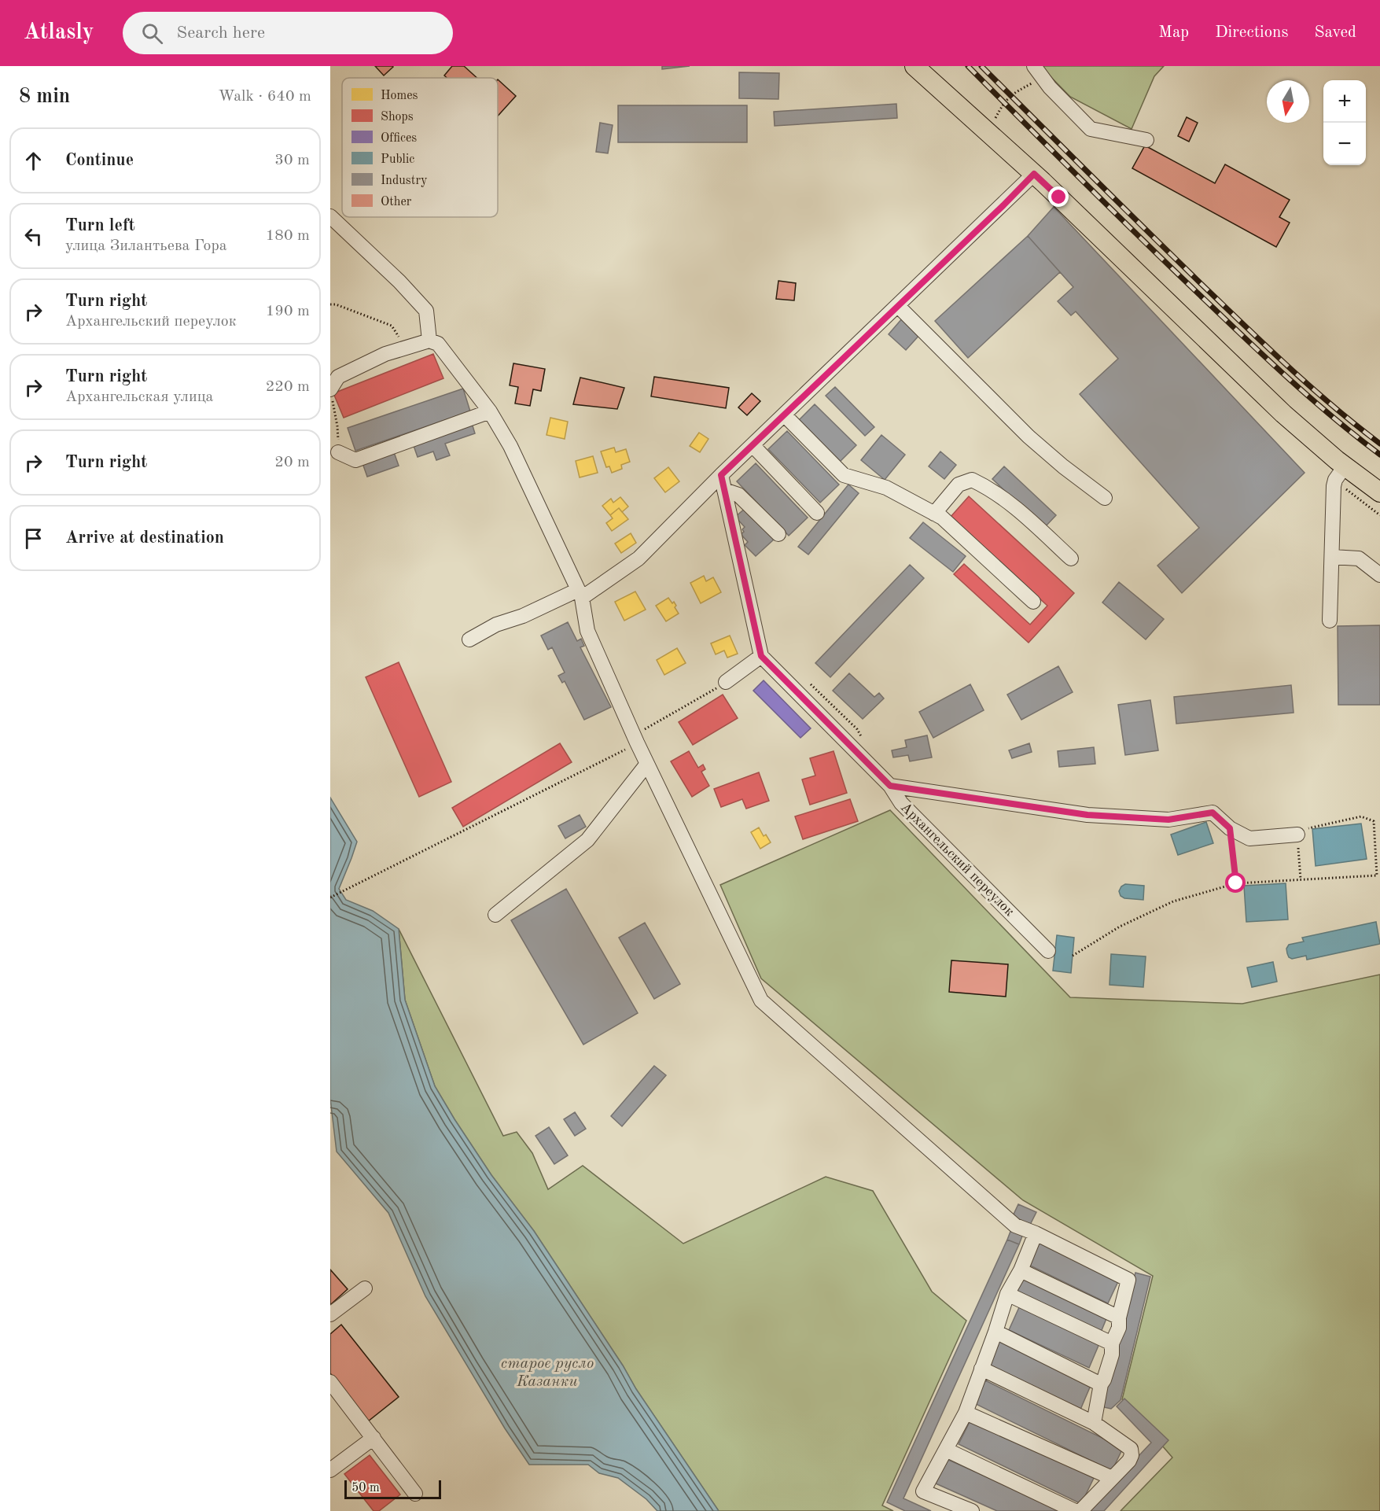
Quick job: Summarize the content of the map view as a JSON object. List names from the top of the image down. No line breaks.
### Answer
{"streets":{"street":["Архангельский переулок"]},"water":["старое русло Казанки"],"legend":["Homes","Shops","Offices","Public","Industry","Other"],"scale_bar":"50 m","north":"bottom","page":{"header":"Atlasly","search":"Search here","nav":["Map","Directions","Saved"],"heading":["8 min","Walk · 640 m"],"map_buttons":["+","−"],"list":[["Continue","30 m"],["Turn left","улица Зилантьева Гора","180 m"],["Turn right","Архангельский переулок","190 m"],["Turn right","Архангельская улица","220 m"],["Turn right","20 m"],"Arrive at destination"],"scale":"50 m"}}
